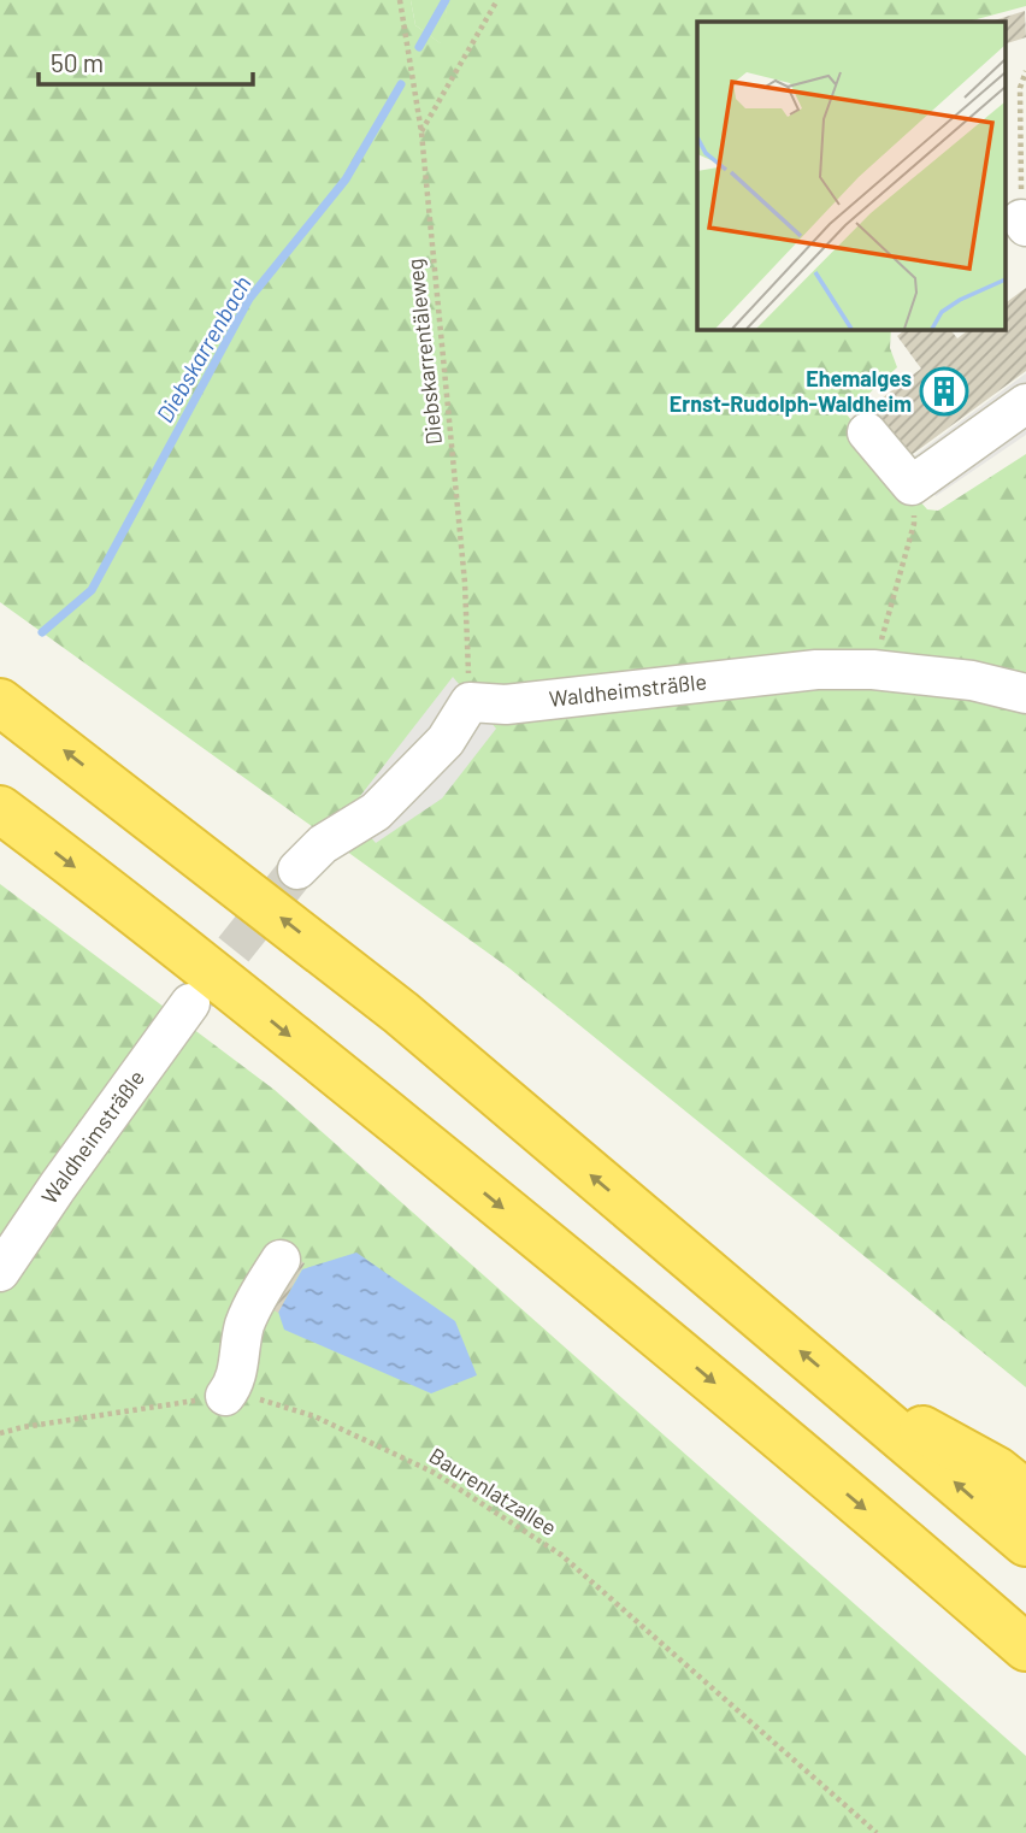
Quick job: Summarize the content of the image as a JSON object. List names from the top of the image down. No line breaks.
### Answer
{"streets":{"lane":["Waldheimsträßle"],"path":["Diebskarrentäleweg","Baurenlatzallee"]},"crossings":[["Diebskarrentäleweg","Waldheimsträßle"]],"water":["Diebskarrenbach"],"places":{"building":["Ehemalges Ernst-Rudolph-Waldheim"]},"scale_bar":"50 m"}
